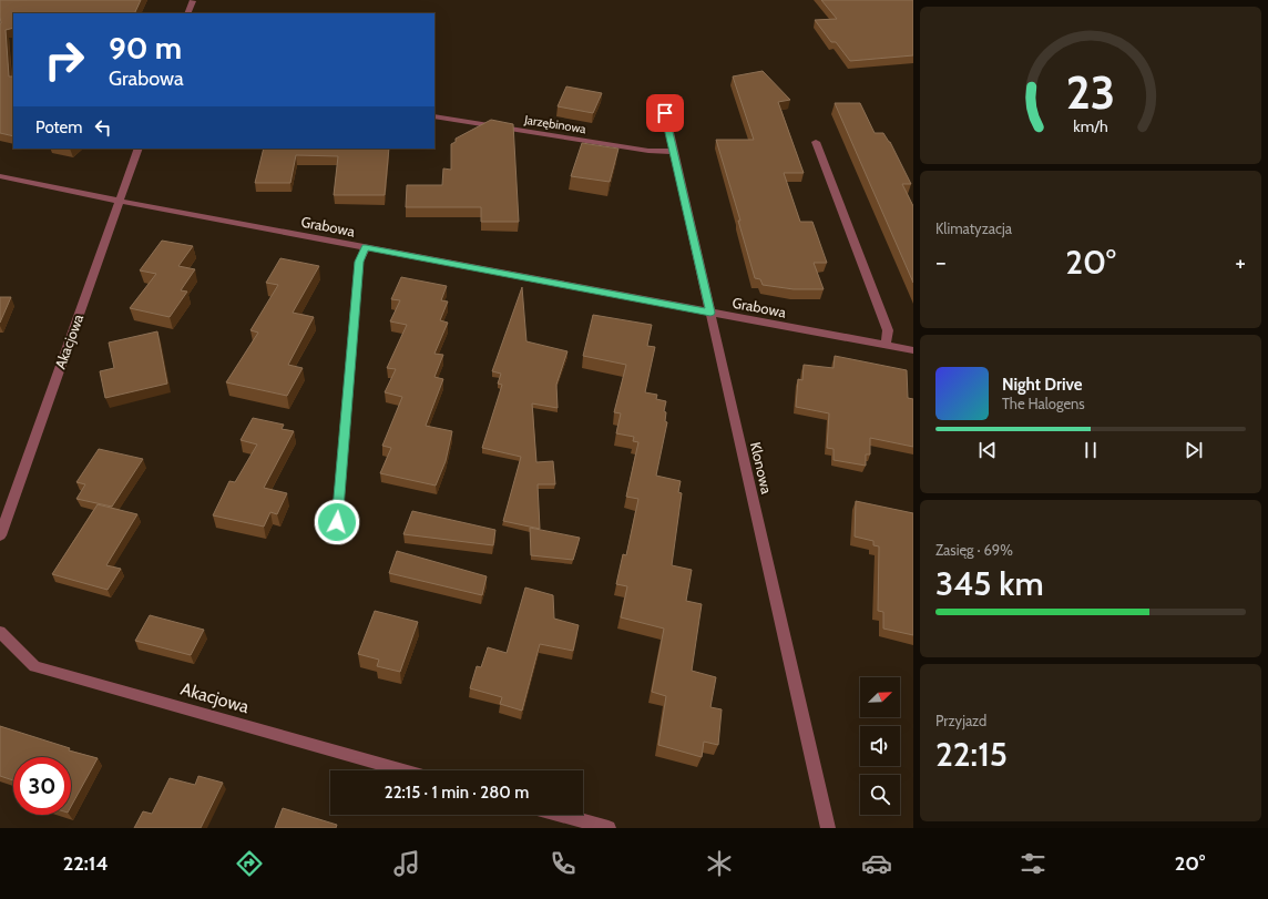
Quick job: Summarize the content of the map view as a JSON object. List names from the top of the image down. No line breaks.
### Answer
{"streets":{"street":["Jarzębinowa","Grabowa","Akacjowa","Klonowa"]},"crossings":[["Jarzębinowa","Klonowa"],["Grabowa","Akacjowa"],["Grabowa","Klonowa"]],"north":"top right","page":{"turn":["90 m","Grabowa"],"then":"Potem","tile":["Klimatyzacja",["Zasięg · 69%","345 km"],["Przyjazd","22:15"]],"heat":["−","20°","+"],"song":["Night Drive","The Halogens"],"limit":"30","trip":"22:15 · 1 min · 280 m","tabs":["22:14","20°"],"gauge":["23","km/h"]}}
